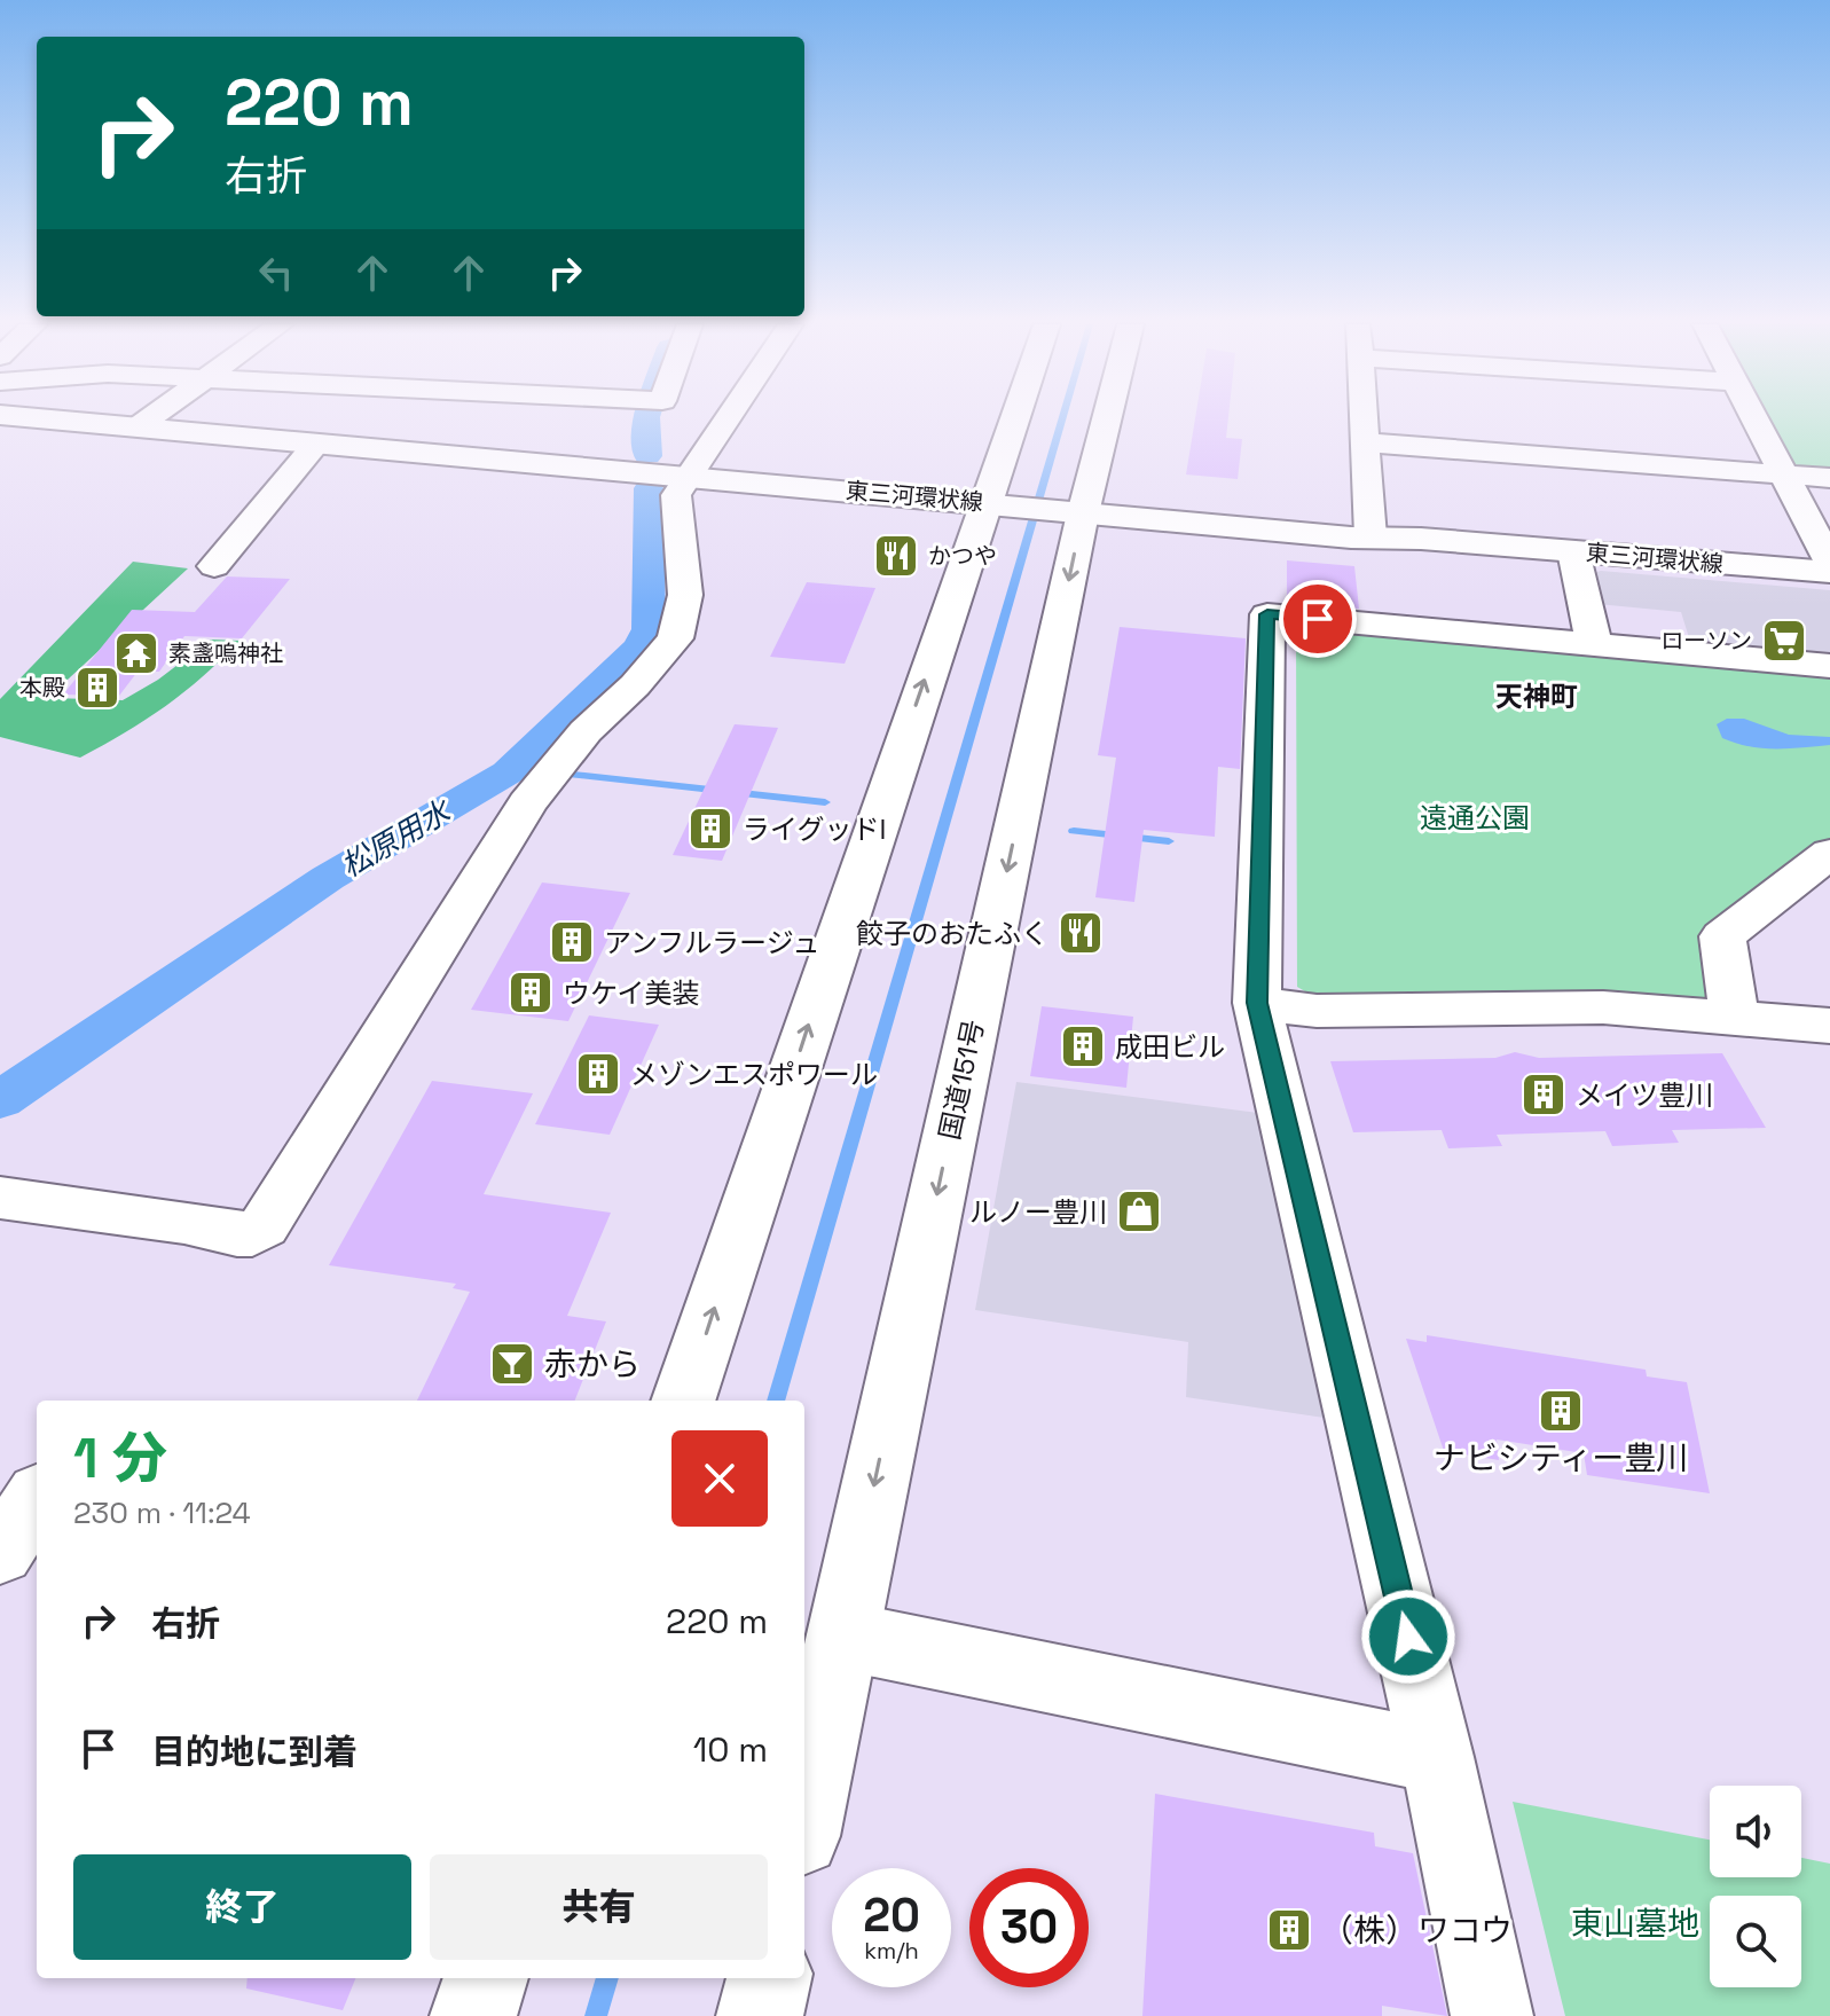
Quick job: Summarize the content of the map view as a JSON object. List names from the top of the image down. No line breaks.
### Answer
{"streets":{"main road":["東三河環状線","国道151号"]},"crossings":[["東三河環状線","国道151号"]],"districts":["天神町"],"water":["松原用水"],"parks":["遠通公園","東山墓地"],"places":{"restaurant":["かつや","餃子のおたふく"],"supermarket":["ローソン"],"temple":["素盞嗚神社"],"building":["本殿","ライグッドI","アンフルラージュ","ウケイ美装","成田ビル","メゾンエスポワール","メイツ豊川","ナビシティー豊川","（株）ワコウ"],"shop":["ルノー豊川"],"bar":["赤から"]},"page":{"turn":["220 m","右折"],"heading":["1 分","230 m · 11:24"],"list":[{"name":"右折","value":"220 m"},{"name":"目的地に到着","value":"10 m"}],"buttons":["終了","共有"],"speed":"20 km/h","limit":"30"}}
